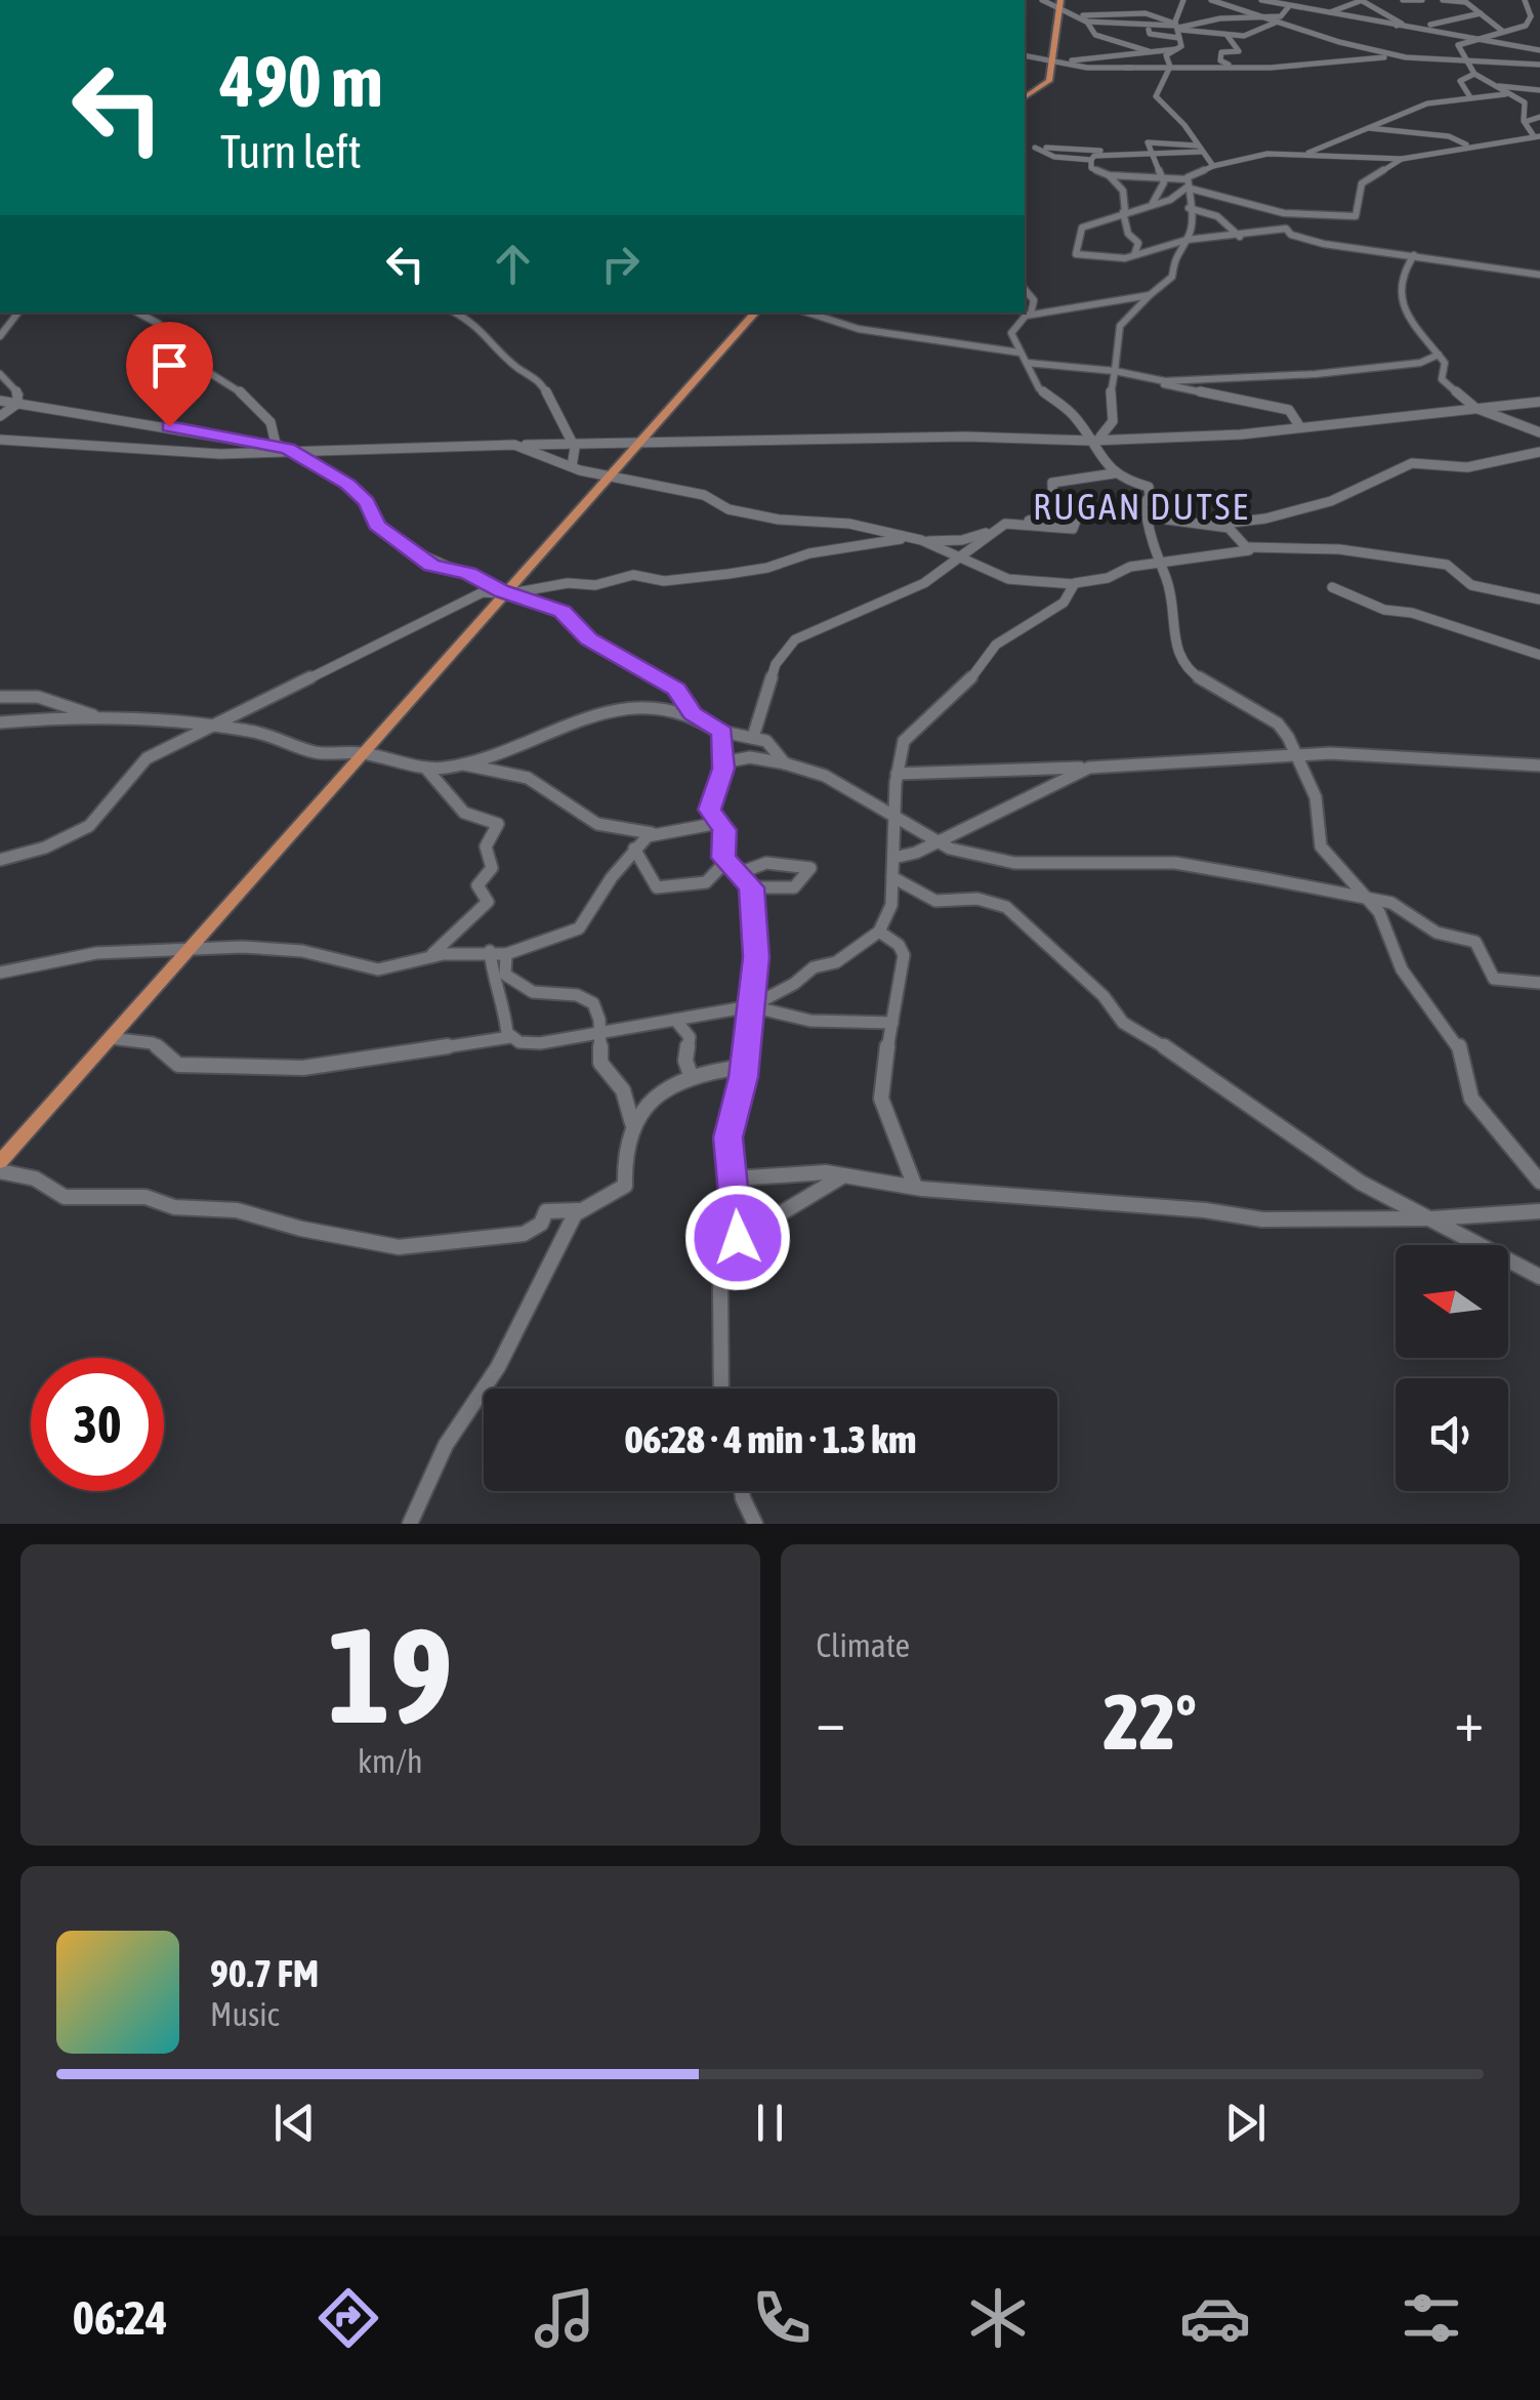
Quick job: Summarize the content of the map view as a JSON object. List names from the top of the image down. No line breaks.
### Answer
{"districts":["RUGAN DUTSE"],"north":"left","page":{"turn":["490 m","Turn left"],"limit":"30","trip":"06:28 · 4 min · 1.3 km","tile":[["19","km/h"],"Climate"],"heat":["−","22°","+"],"song":["90.7 FM","Music"],"tabs":"06:24"}}
